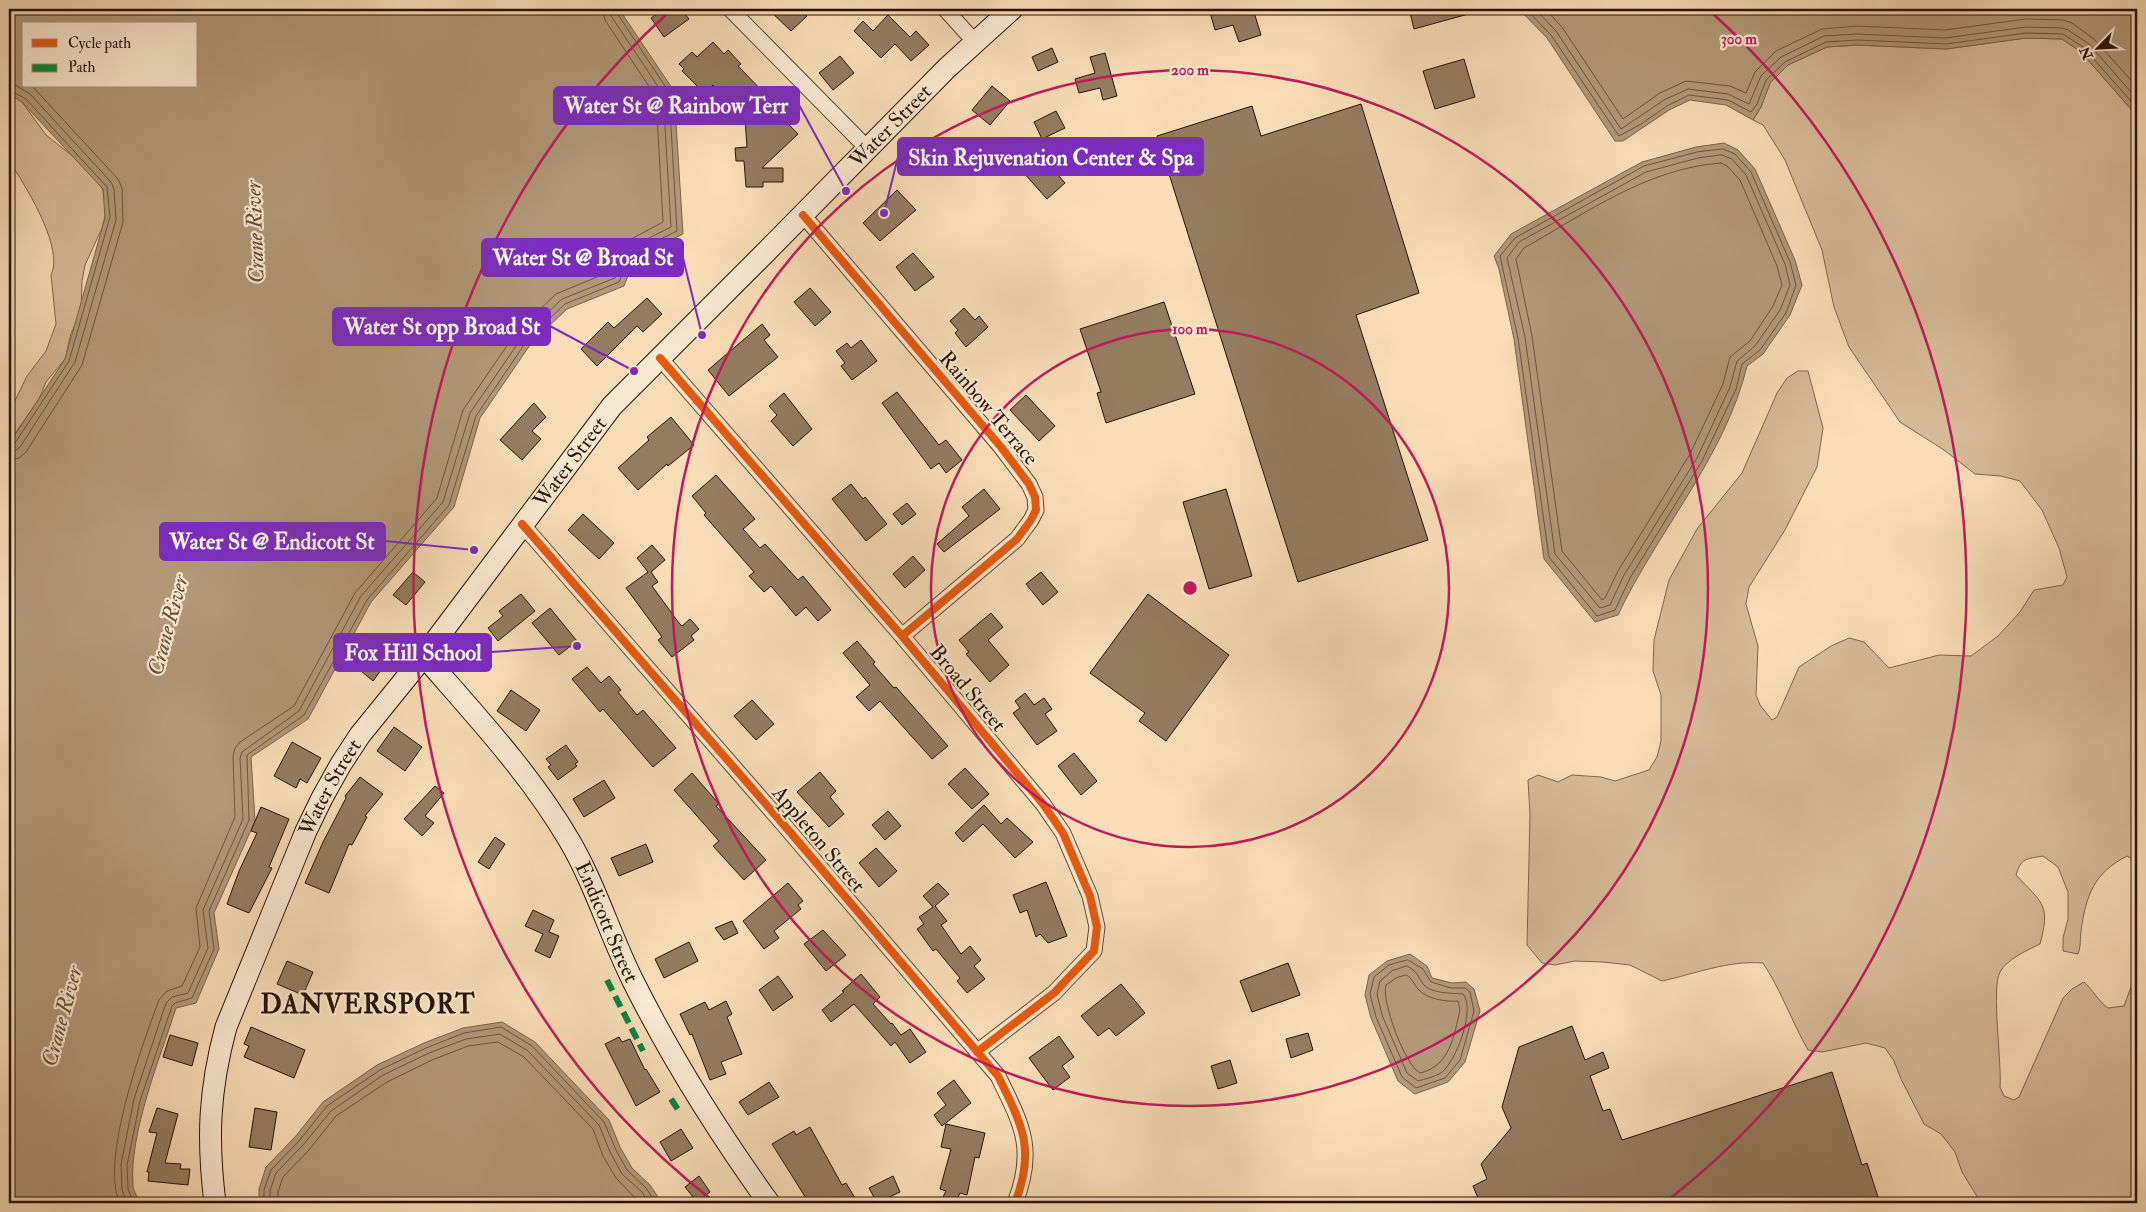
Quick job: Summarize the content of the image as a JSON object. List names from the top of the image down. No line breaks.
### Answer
{"streets":{"main road":["Water Street","Endicott Street"],"street":["Rainbow Terrace","Broad Street","Appleton Street"]},"crossings":[["Water Street","Rainbow Terrace"],["Water Street","Broad Street"],["Water Street","Appleton Street"],["Water Street","Endicott Street"],["Rainbow Terrace","Broad Street"],["Broad Street","Appleton Street"]],"districts":["DANVERSPORT"],"water":["Crane River"],"places":["Water St @ Rainbow Terr","Skin Rejuvenation Center & Spa","Water St @ Broad St","Water St opp Broad St","Water St @ Endicott St","Fox Hill School"],"legend":["Cycle path","Path"],"north":"bottom left","rings":["300 m","200 m","100 m"]}
